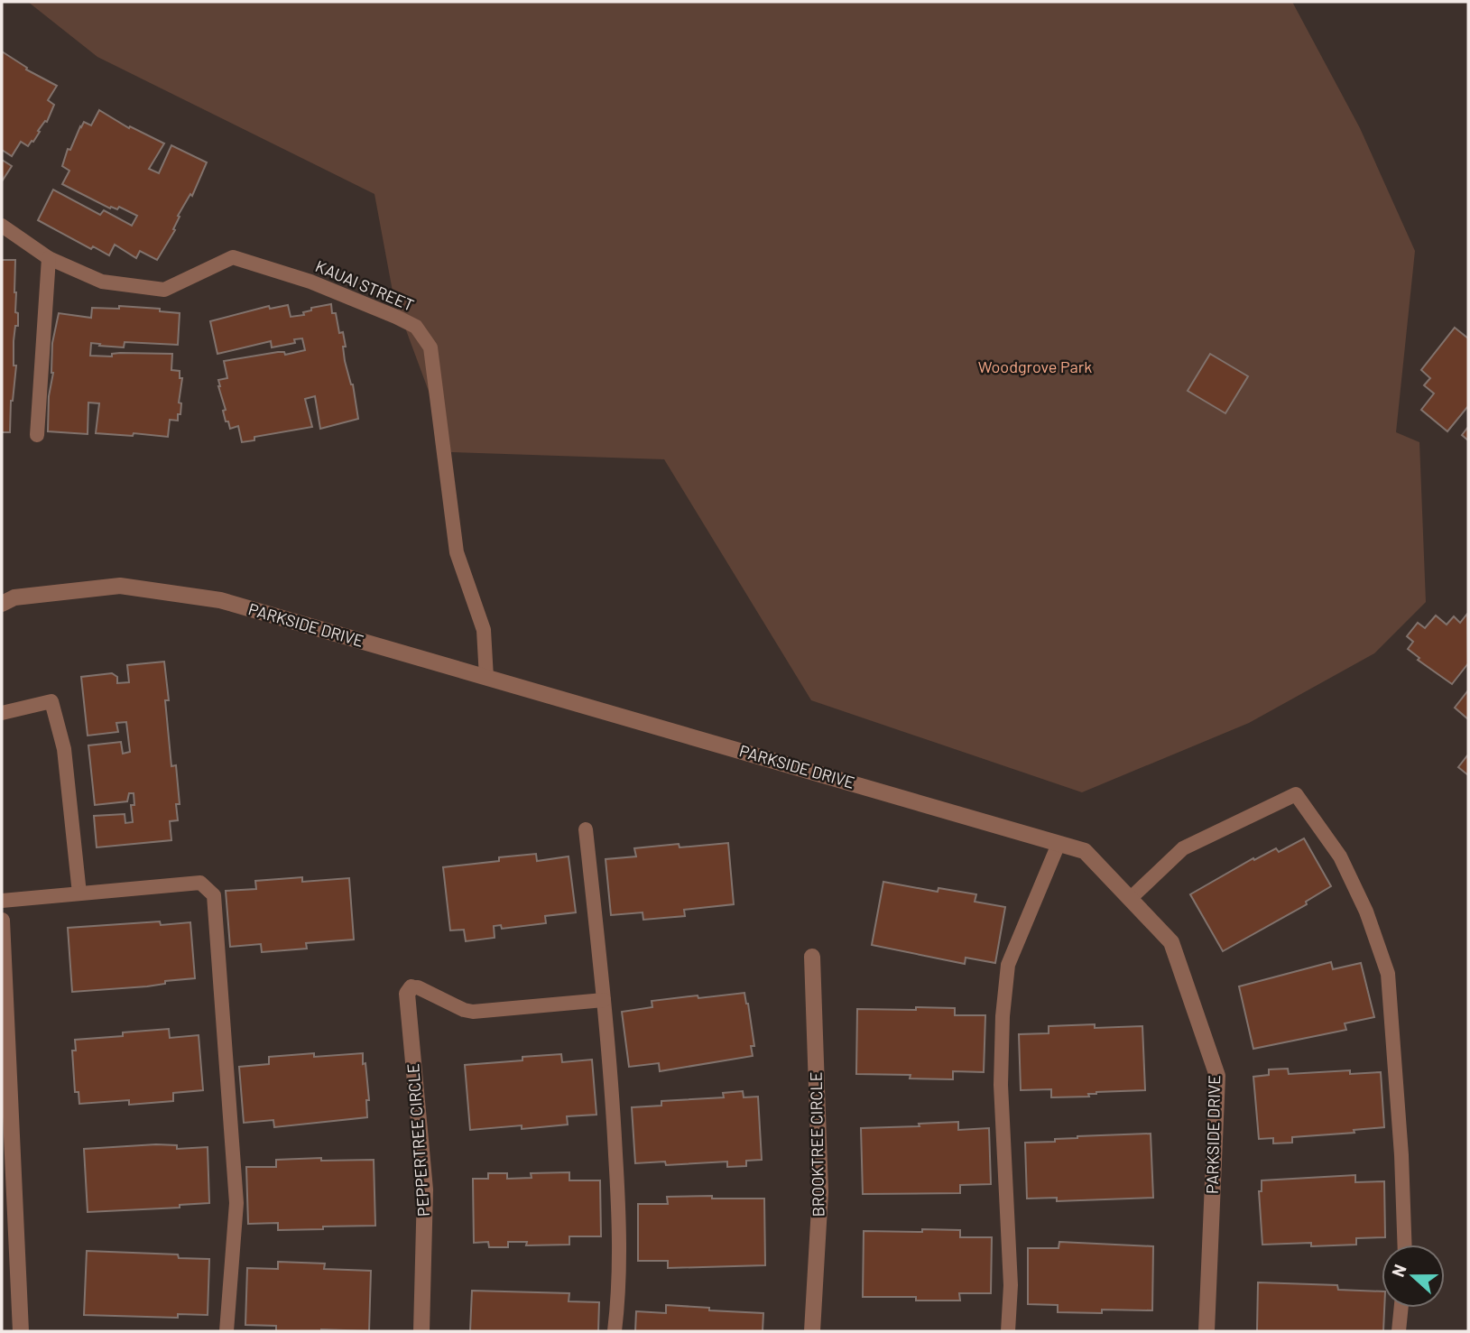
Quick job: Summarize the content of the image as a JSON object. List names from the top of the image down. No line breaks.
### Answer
{"streets":{"street":["PARKSIDE DRIVE","PEPPERTREE CIRCLE","BROOKTREE CIRCLE"],"lane":["KAUAI STREET"]},"crossings":[["KAUAI STREET","PARKSIDE DRIVE"]],"parks":["Woodgrove Park"],"north":"left"}
